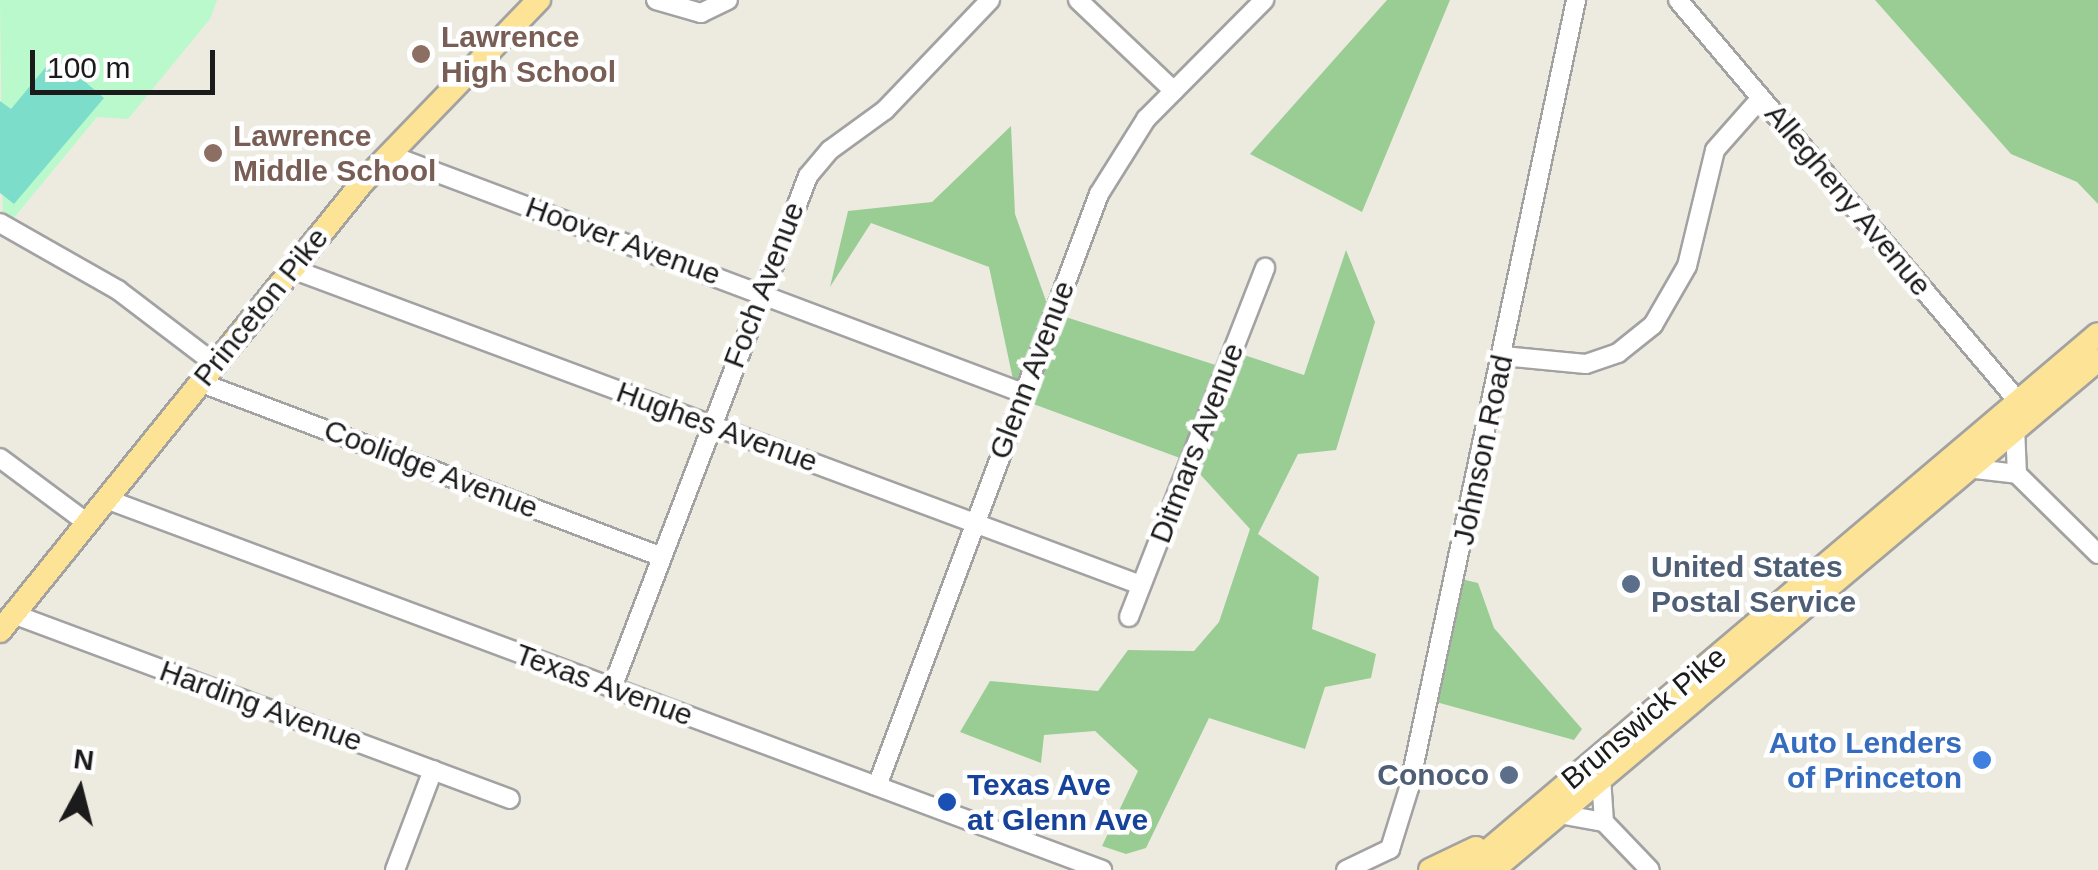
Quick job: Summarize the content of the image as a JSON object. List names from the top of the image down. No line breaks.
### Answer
{"streets":{"main road":["Princeton Pike","Brunswick Pike"],"street":["Allegheny Avenue","Hoover Avenue","Foch Avenue","Glenn Avenue","Hughes Avenue","Ditmars Avenue","Johnson Road","Coolidge Avenue","Texas Avenue","Harding Avenue"]},"crossings":[["Allegheny Avenue","Brunswick Pike"],["Hoover Avenue","Foch Avenue"],["Hoover Avenue","Princeton Pike"],["Hoover Avenue","Glenn Avenue"],["Foch Avenue","Hughes Avenue"],["Foch Avenue","Coolidge Avenue"],["Foch Avenue","Texas Avenue"],["Princeton Pike","Hughes Avenue"],["Princeton Pike","Coolidge Avenue"],["Princeton Pike","Texas Avenue"],["Princeton Pike","Harding Avenue"],["Glenn Avenue","Hughes Avenue"],["Glenn Avenue","Texas Avenue"],["Hughes Avenue","Ditmars Avenue"]],"places":["Lawrence High School","Lawrence Middle School","United States Postal Service","Auto Lenders of Princeton","Conoco","Texas Ave at Glenn Ave"],"scale_bar":"100 m","north":"top"}
